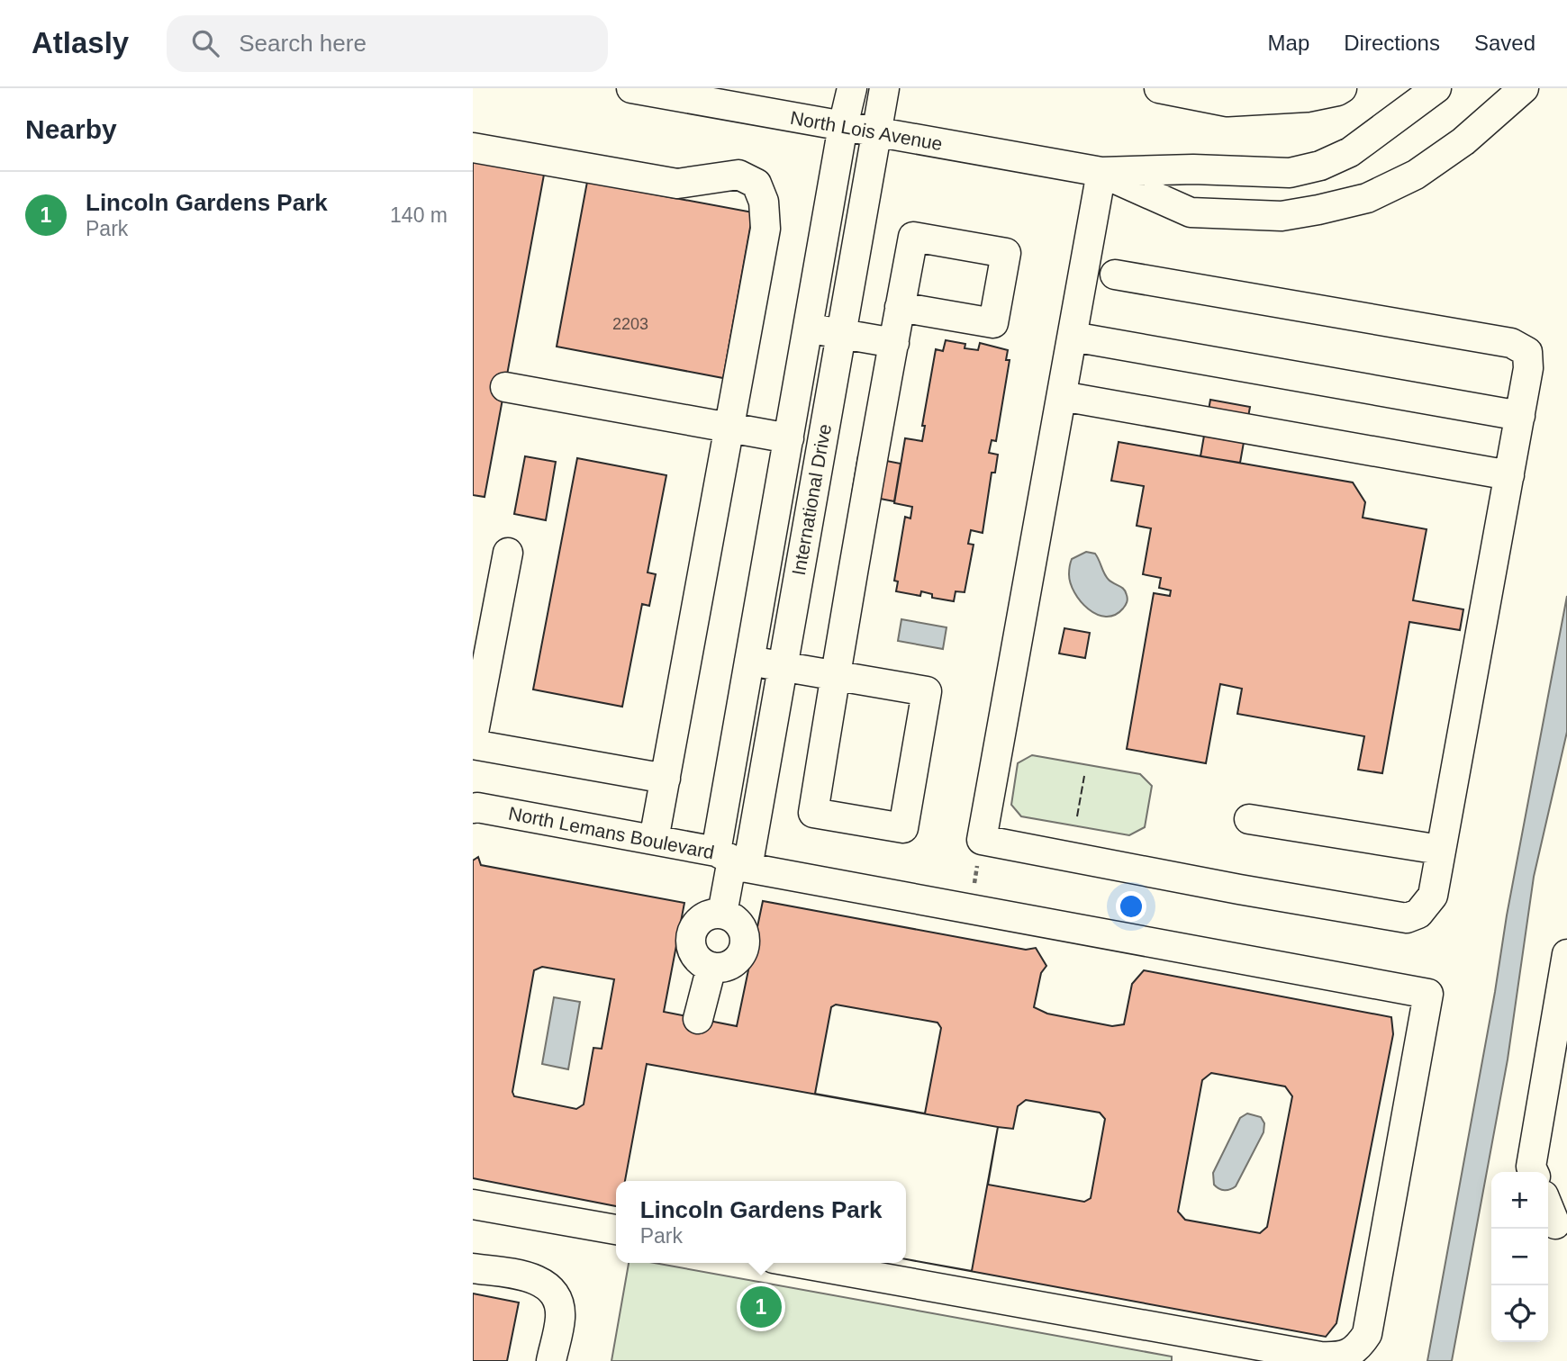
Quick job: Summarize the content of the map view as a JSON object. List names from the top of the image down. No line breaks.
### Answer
{"streets":{"street":["North Lois Avenue","International Drive","North Lemans Boulevard"]},"crossings":[["North Lois Avenue","International Drive"],["International Drive","North Lemans Boulevard"]],"house_numbers":["2203"],"page":{"header":"Atlasly","search":"Search here","nav":["Map","Directions","Saved"],"heading":"Nearby","list":[{"mark":"1","name":"Lincoln Gardens Park","note":"Park","value":"140 m"}],"map_buttons":["+","−"],"popup":["Lincoln Gardens Park","Park"],"pins":"1"}}
